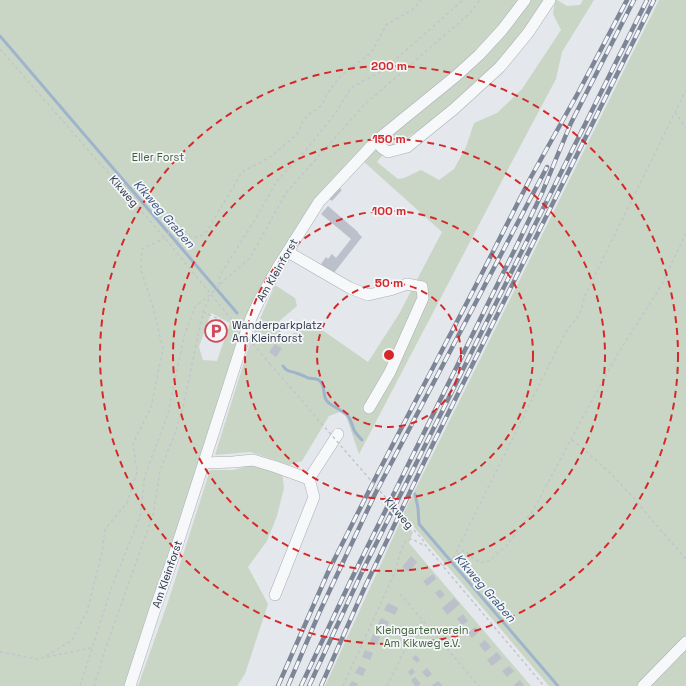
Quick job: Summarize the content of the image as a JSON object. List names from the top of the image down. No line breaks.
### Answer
{"streets":{"street":["Am Kleinforst"],"path":["Kikweg"]},"crossings":[["Kikweg","Am Kleinforst"]],"water":["Kikweg Graben"],"parks":["Eller Forst","Kleingartenverein Am Kikweg e.V."],"places":{"parking":["Wanderparkplatz Am Kleinforst"]},"rings":["200 m","150 m","100 m","50 m"]}
